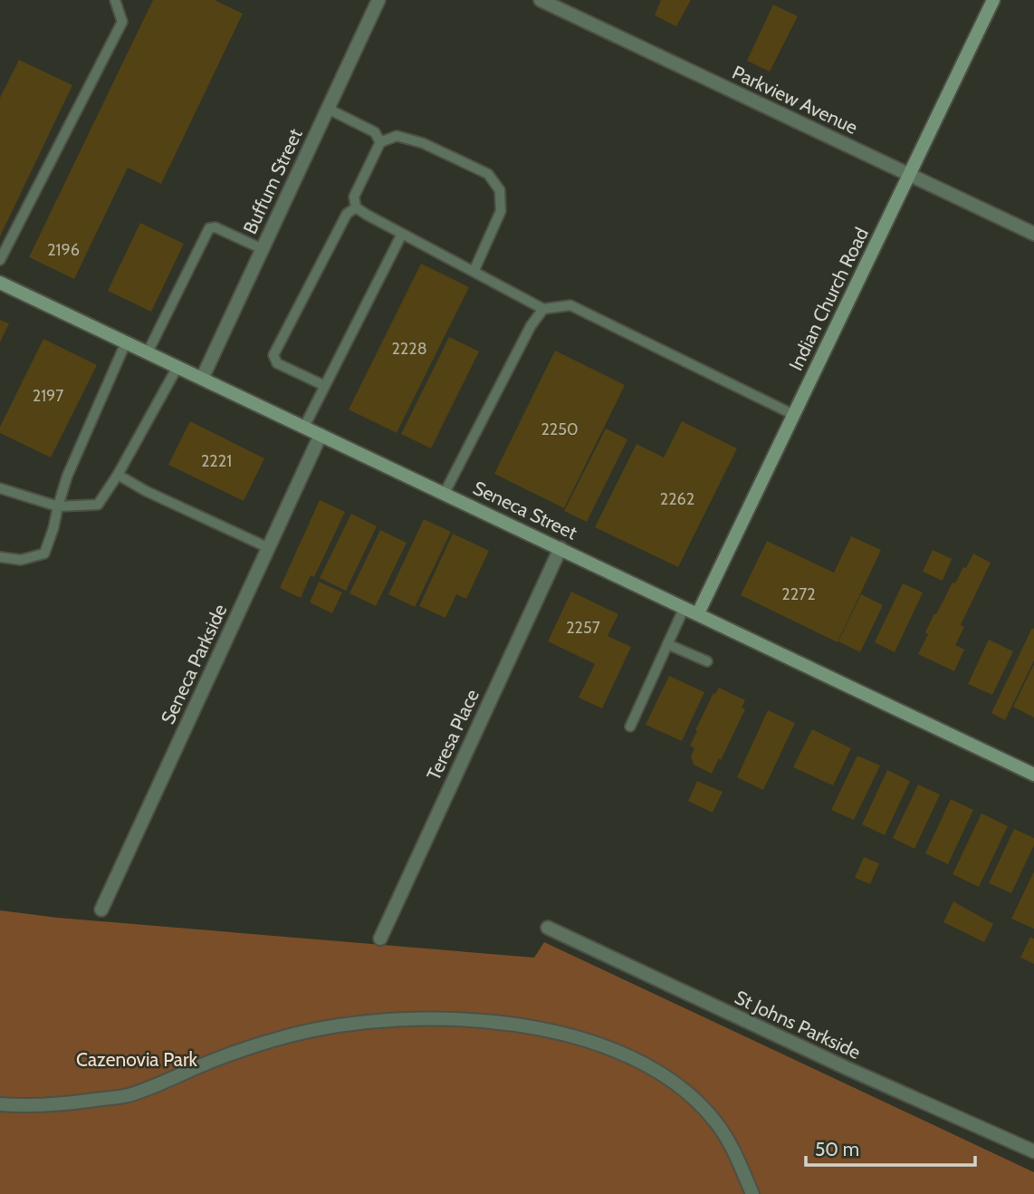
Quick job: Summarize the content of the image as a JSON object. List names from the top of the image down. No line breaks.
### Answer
{"streets":{"main road":["Indian Church Road","Seneca Street"],"street":["Parkview Avenue","Buffum Street","Seneca Parkside","Teresa Place","St Johns Parkside"]},"crossings":[["Parkview Avenue","Indian Church Road"],["Buffum Street","Seneca Street"],["Indian Church Road","Seneca Street"],["Seneca Street","Seneca Parkside"],["Seneca Street","Teresa Place"]],"parks":["Cazenovia Park"],"house_numbers":["2196","2228","2197","2250","2221","2262","2272","2257"],"scale_bar":"50 m"}
